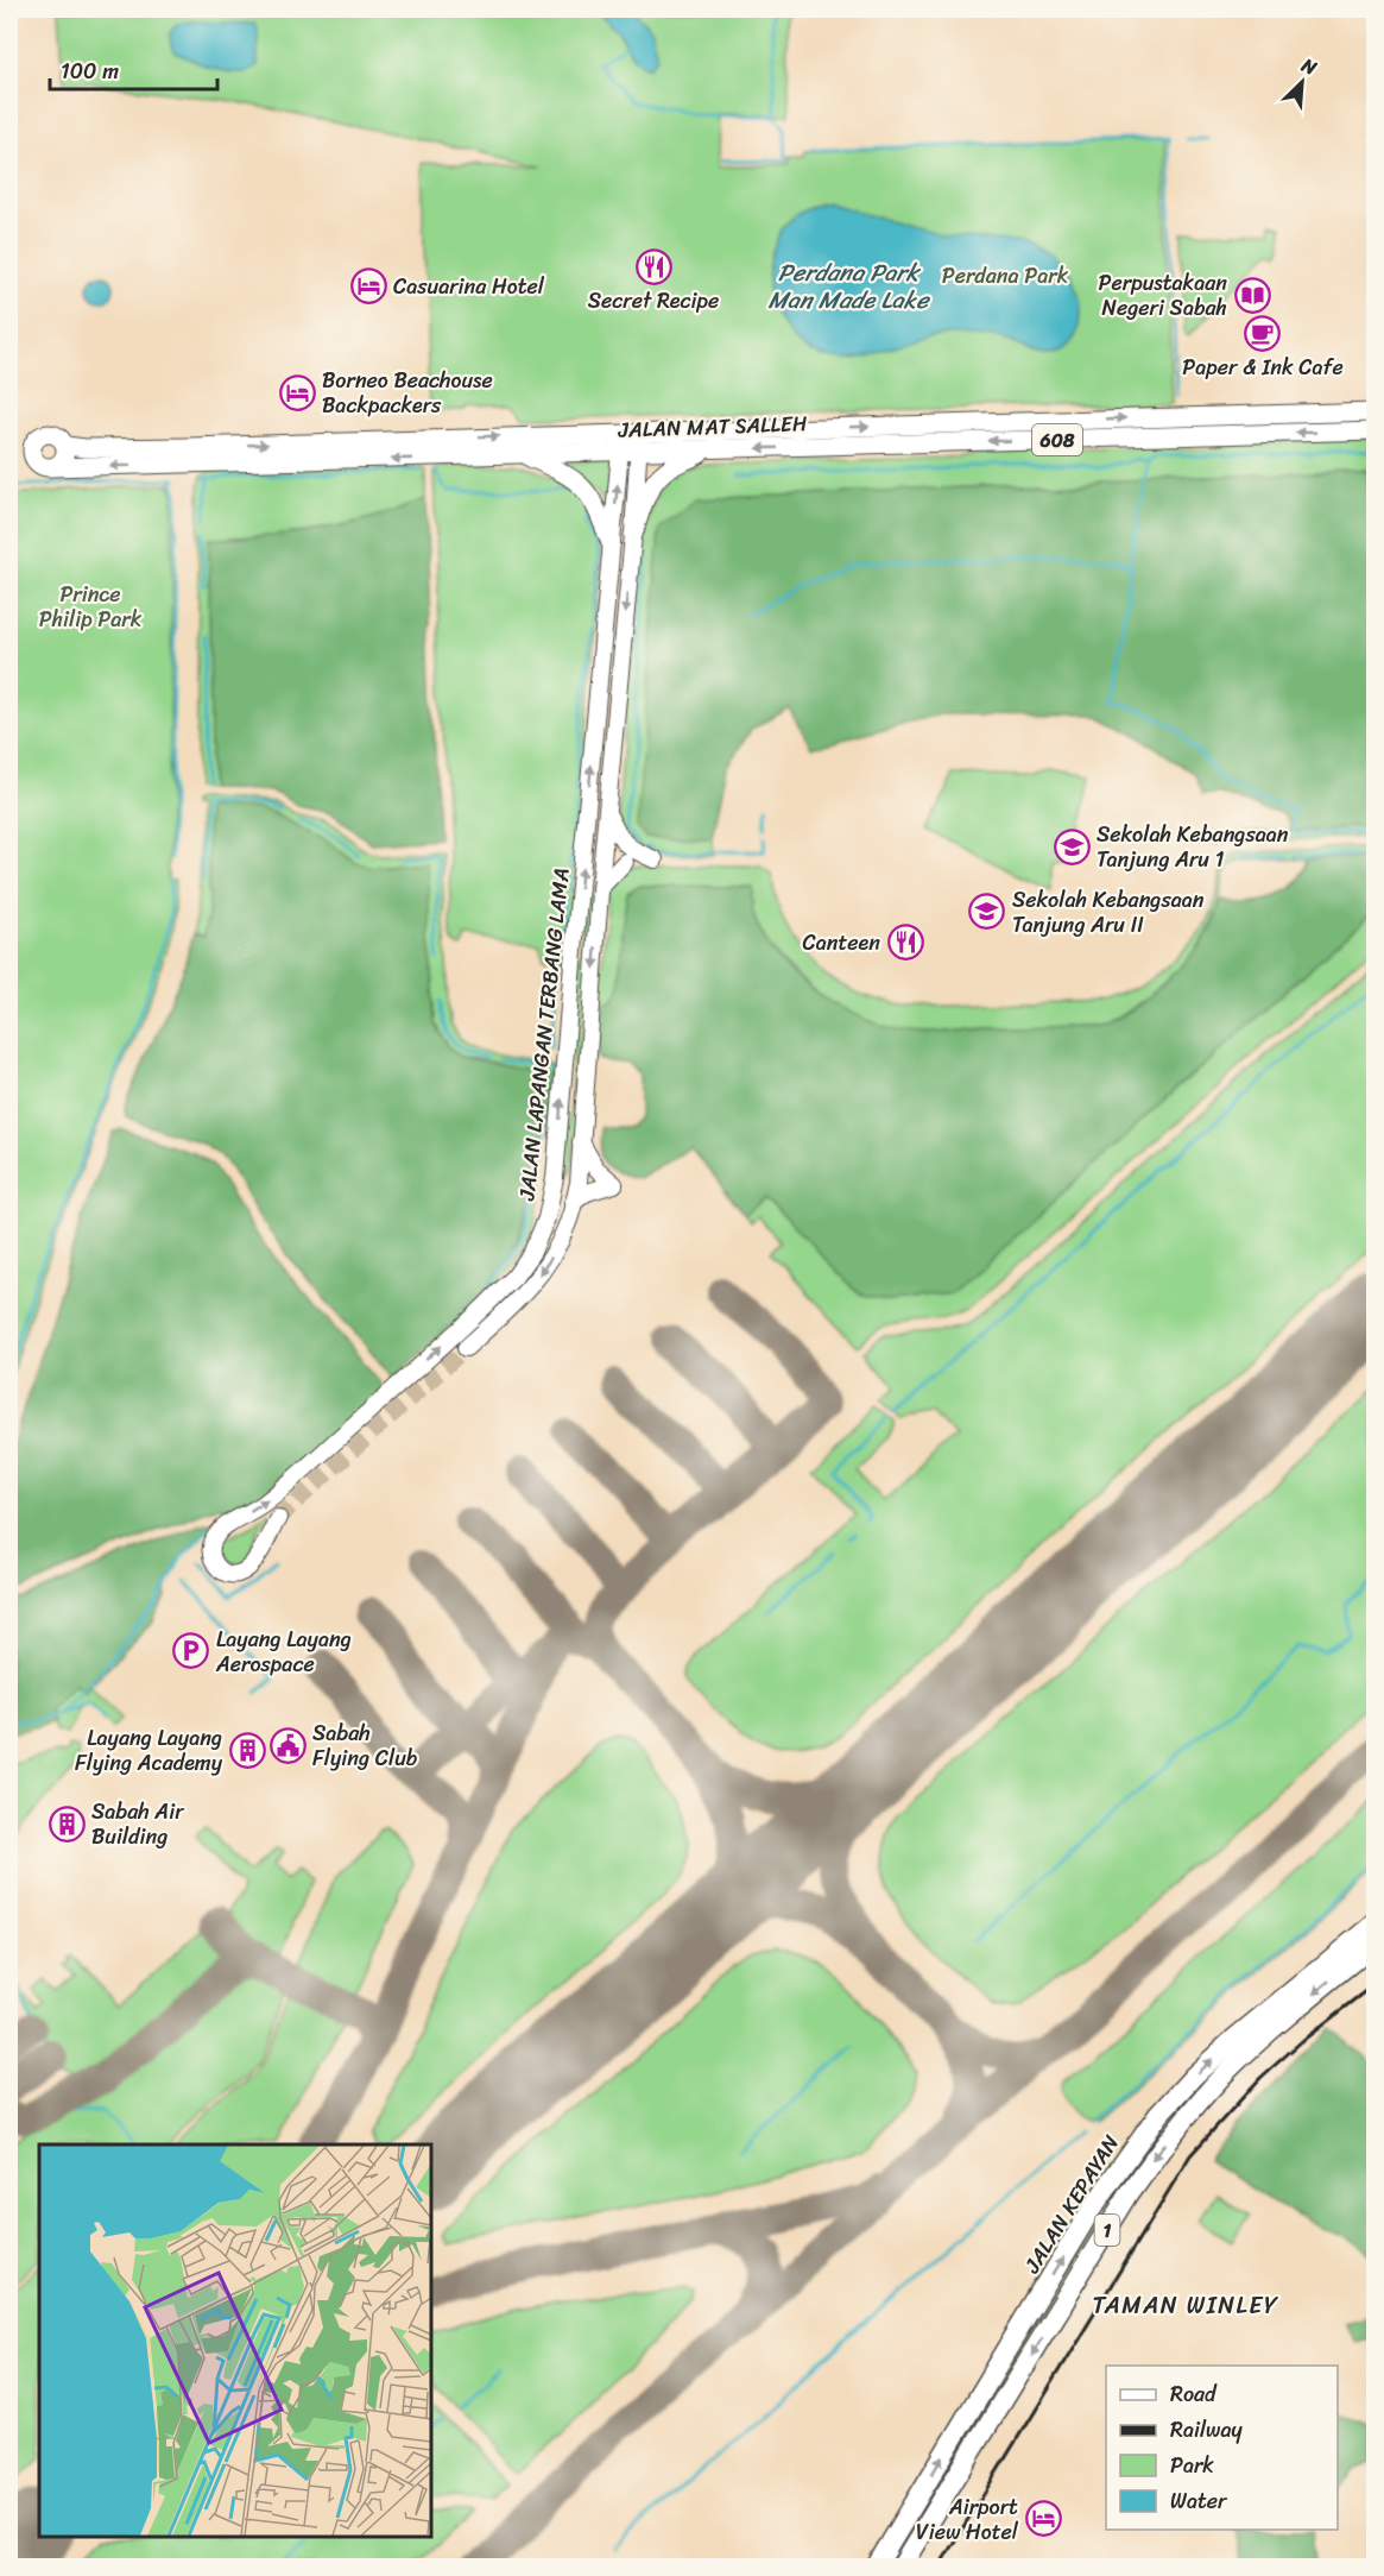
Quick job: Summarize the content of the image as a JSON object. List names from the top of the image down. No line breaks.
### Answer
{"streets":{"highway":["JALAN KEPAYAN","1"],"main road":["JALAN MAT SALLEH","608","JALAN LAPANGAN TERBANG LAMA"]},"crossings":[["JALAN MAT SALLEH","JALAN LAPANGAN TERBANG LAMA"]],"districts":["TAMAN WINLEY"],"water":["Perdana Park Man Made Lake"],"parks":["Perdana Park","Prince Philip Park"],"places":{"restaurant":["Secret Recipe","Canteen"],"hotel":["Casuarina Hotel","Borneo Beachouse Backpackers","Airport View Hotel"],"library":["Perpustakaan Negeri Sabah"],"cafe":["Paper & Ink Cafe"],"school or university":["Sekolah Kebangsaan Tanjung Aru 1","Sekolah Kebangsaan Tanjung Aru II"],"parking":["Layang Layang Aerospace"],"public building":["Sabah Flying Club"],"building":["Layang Layang Flying Academy","Sabah Air Building"]},"legend":["Road","Railway","Park","Water"],"scale_bar":"100 m","north":"top right"}
